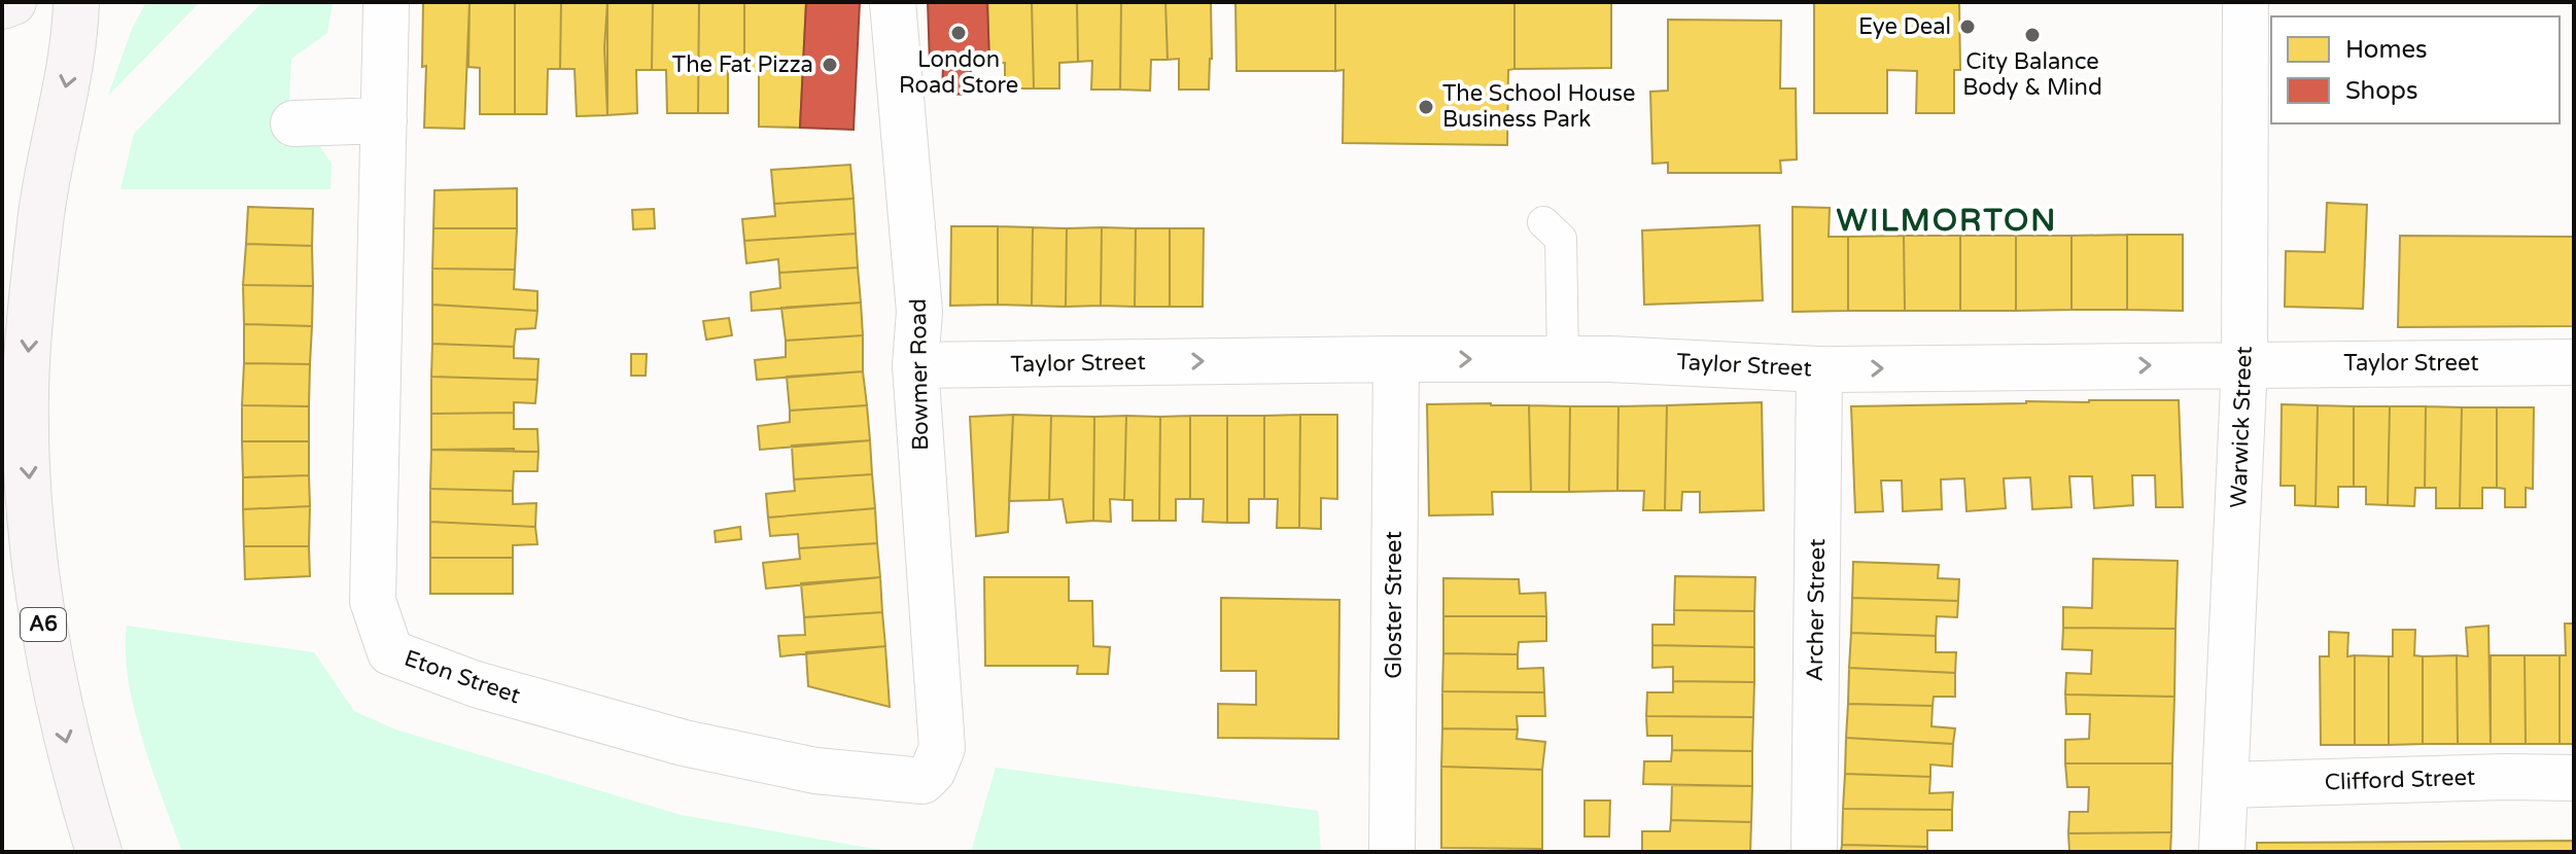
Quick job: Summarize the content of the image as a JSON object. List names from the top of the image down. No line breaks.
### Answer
{"streets":{"main road":["A6"],"street":["Taylor Street","Bowmer Road","Warwick Street","Gloster Street","Archer Street","Eton Street","Clifford Street"]},"crossings":[["Taylor Street","Bowmer Road"],["Taylor Street","Warwick Street"],["Taylor Street","Gloster Street"],["Taylor Street","Archer Street"],["Bowmer Road","Eton Street"],["Warwick Street","Clifford Street"]],"one_way":["Taylor Street"],"districts":["WILMORTON"],"places":["Eye Deal","London Road Store","City Balance Body & Mind","The Fat Pizza","The School House Business Park"],"legend":["Homes","Shops"]}
